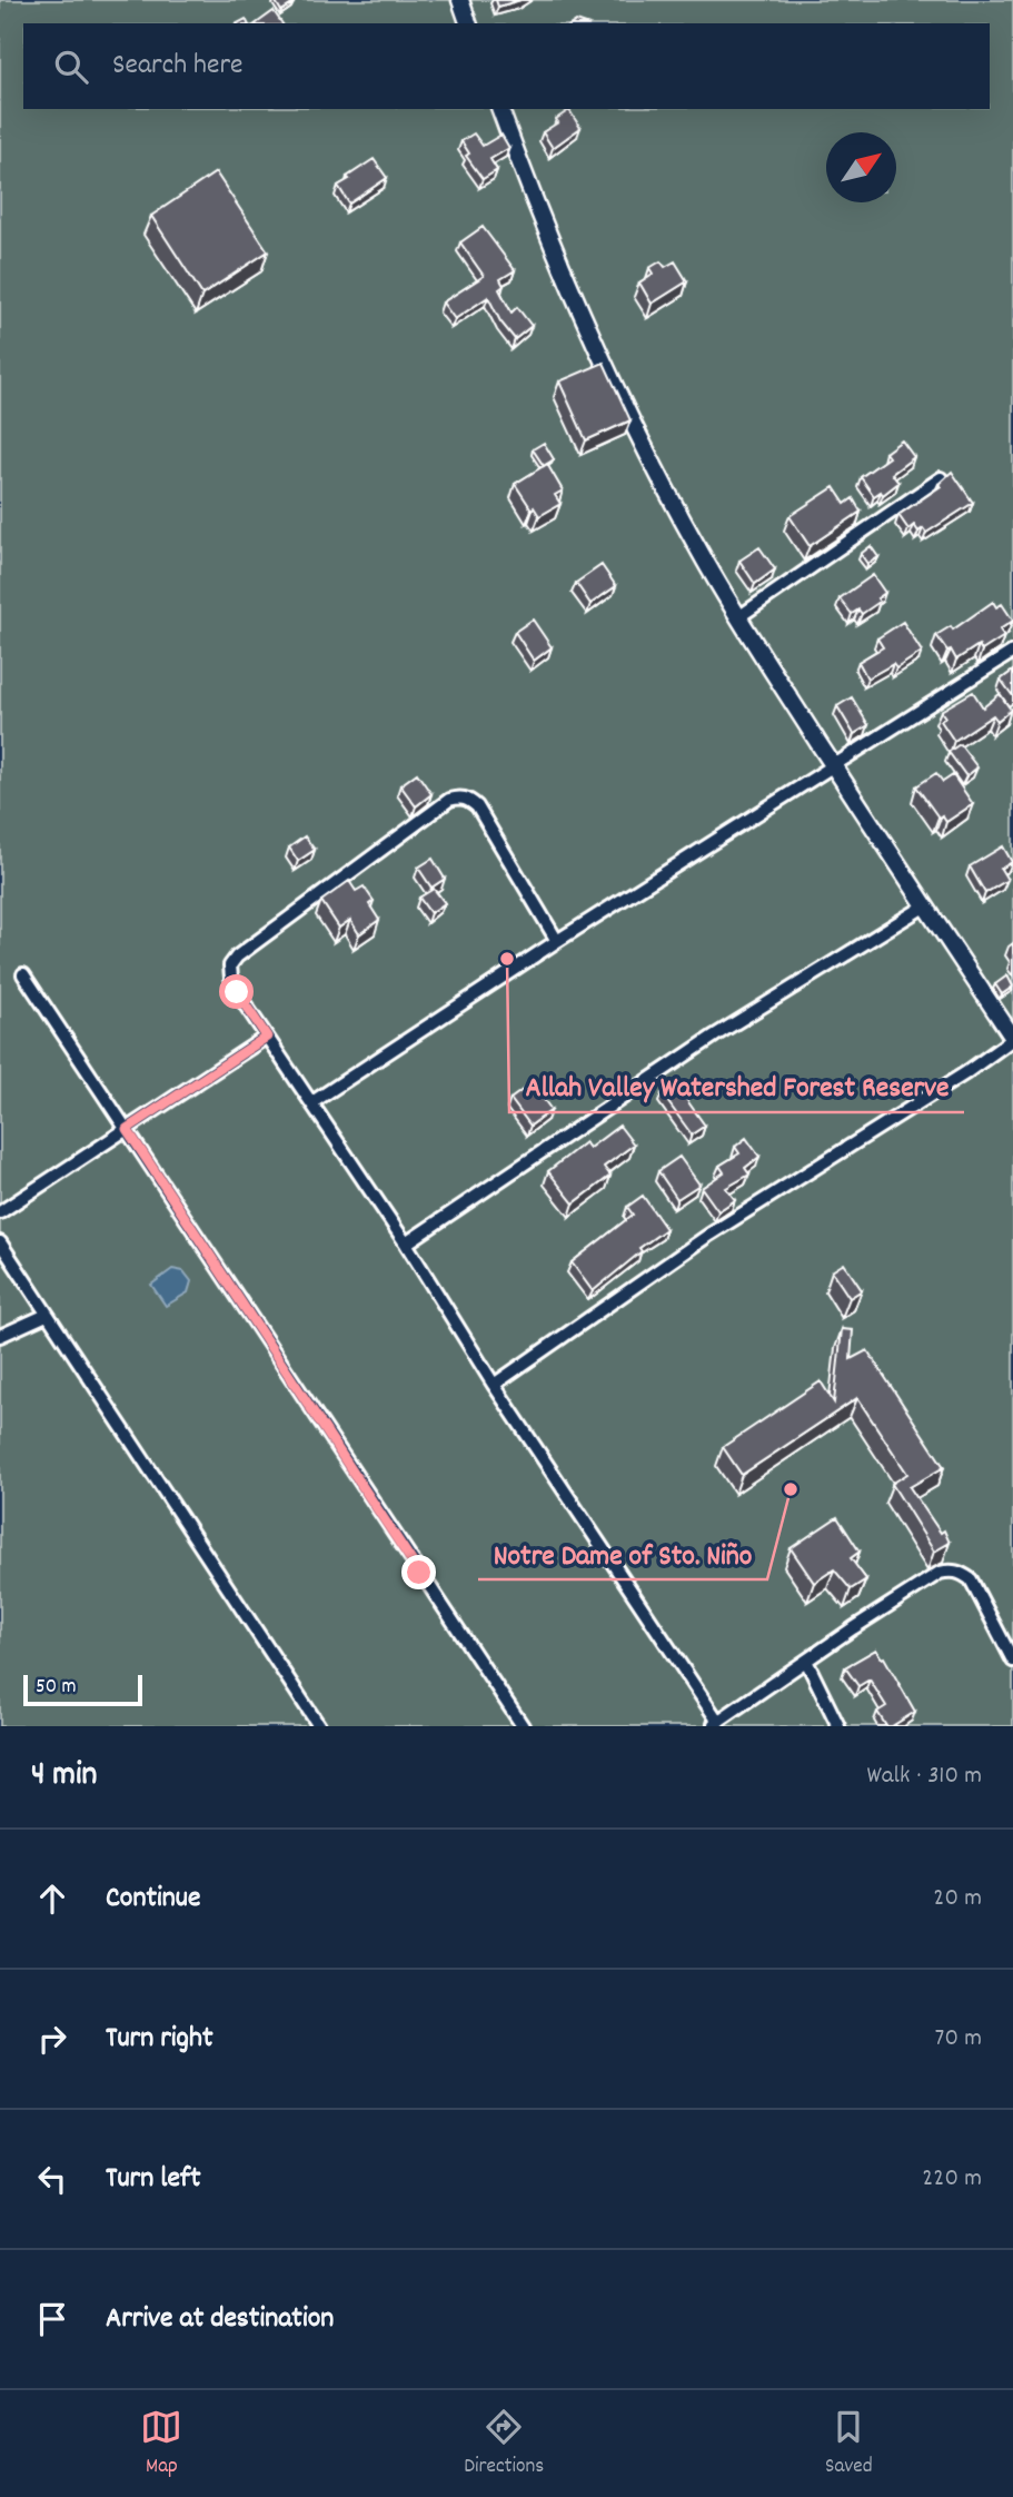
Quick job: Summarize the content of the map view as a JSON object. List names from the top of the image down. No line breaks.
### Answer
{"places":["Allah Valley Watershed Forest Reserve","Notre Dame of Sto. Niño"],"scale_bar":"50 m","north":"top right","page":{"search":"Search here","scale":"50 m","heading":["4 min","Walk · 310 m"],"list":[["Continue","20 m"],["Turn right","70 m"],["Turn left","220 m"],"Arrive at destination"],"nav":["Map","Directions","Saved"]}}
